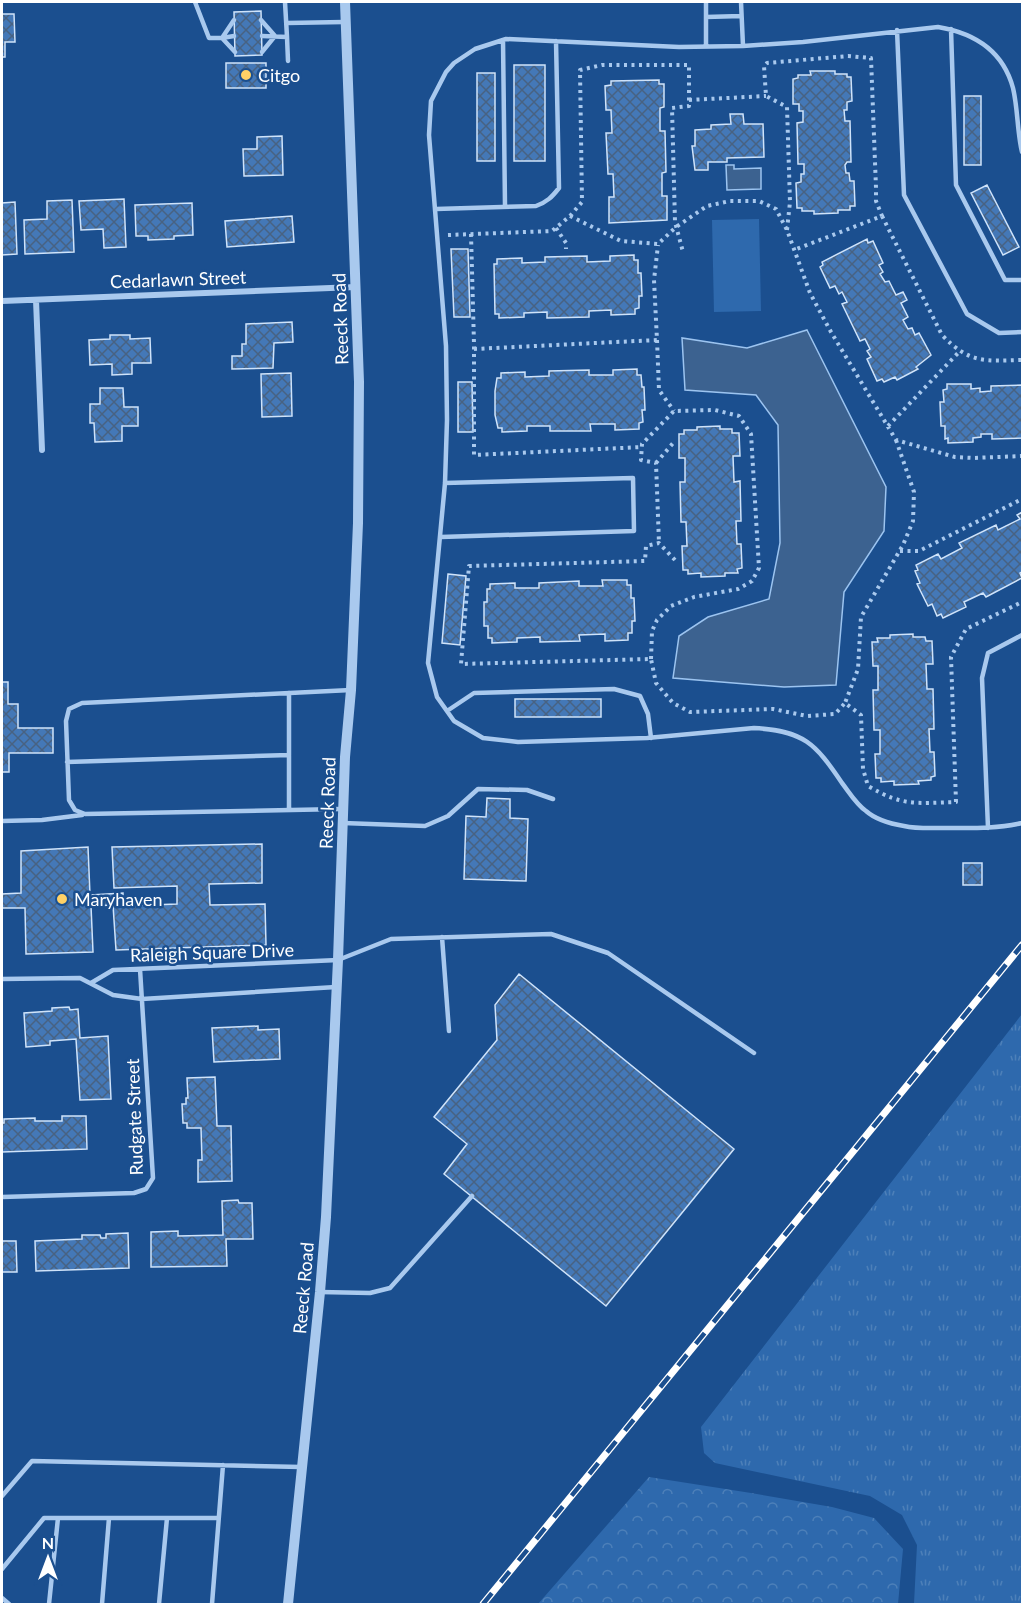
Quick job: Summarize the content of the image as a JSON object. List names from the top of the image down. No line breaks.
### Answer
{"streets":{"street":["Cedarlawn Street","Reeck Road"],"lane":["Raleigh Square Drive","Rudgate Street"]},"crossings":[["Cedarlawn Street","Reeck Road"],["Reeck Road","Raleigh Square Drive"],["Raleigh Square Drive","Rudgate Street"]],"places":["Citgo","Maryhaven"],"north":"top"}
